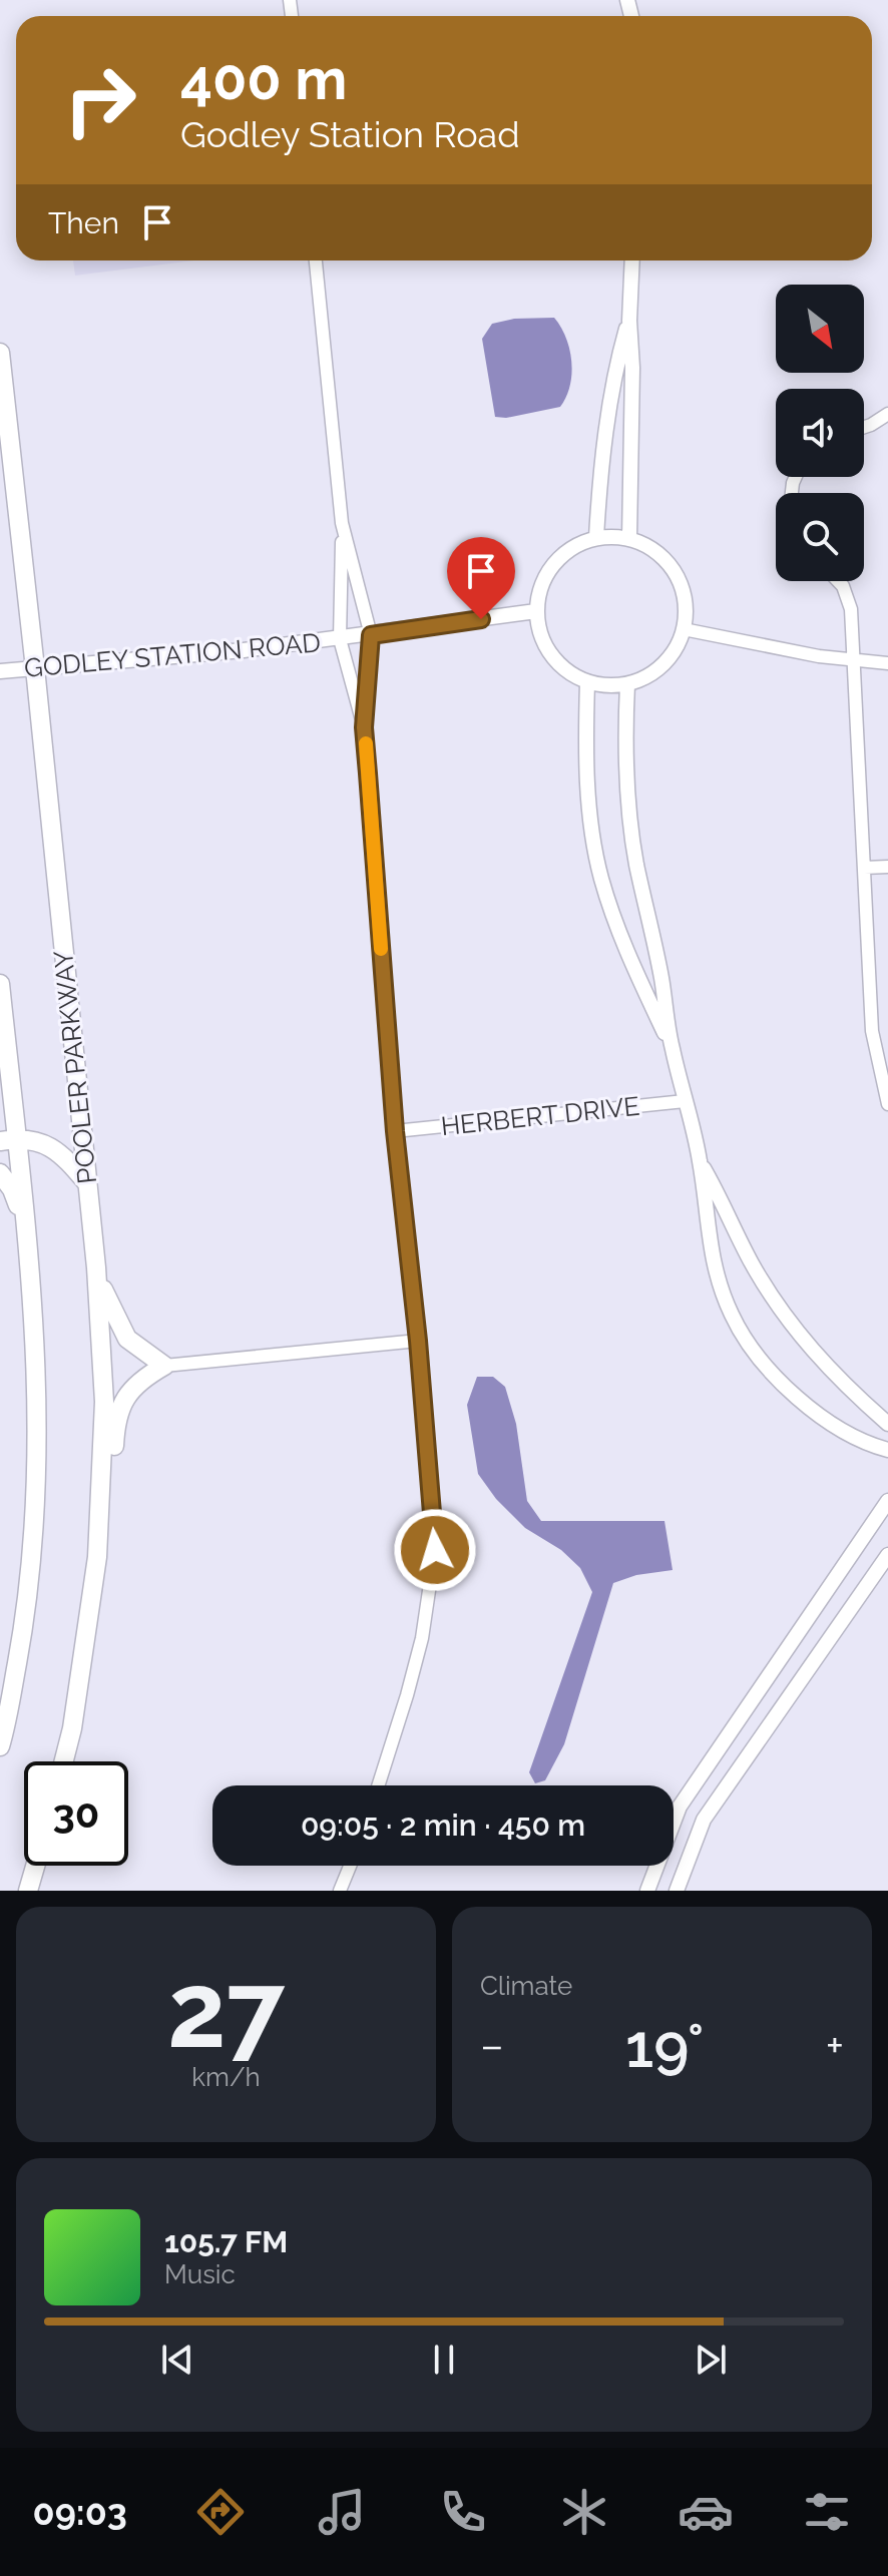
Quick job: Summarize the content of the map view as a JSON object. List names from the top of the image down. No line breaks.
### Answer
{"streets":{"main road":["POOLER PARKWAY"],"street":["GODLEY STATION ROAD","HERBERT DRIVE"]},"crossings":[["GODLEY STATION ROAD","POOLER PARKWAY"]],"north":"bottom right","page":{"turn":["400 m","Godley Station Road"],"then":"Then","limit":"30","trip":"09:05 · 2 min · 450 m","tile":[["27","km/h"],"Climate"],"heat":["−","19°","+"],"song":["105.7 FM","Music"],"tabs":"09:03"}}
